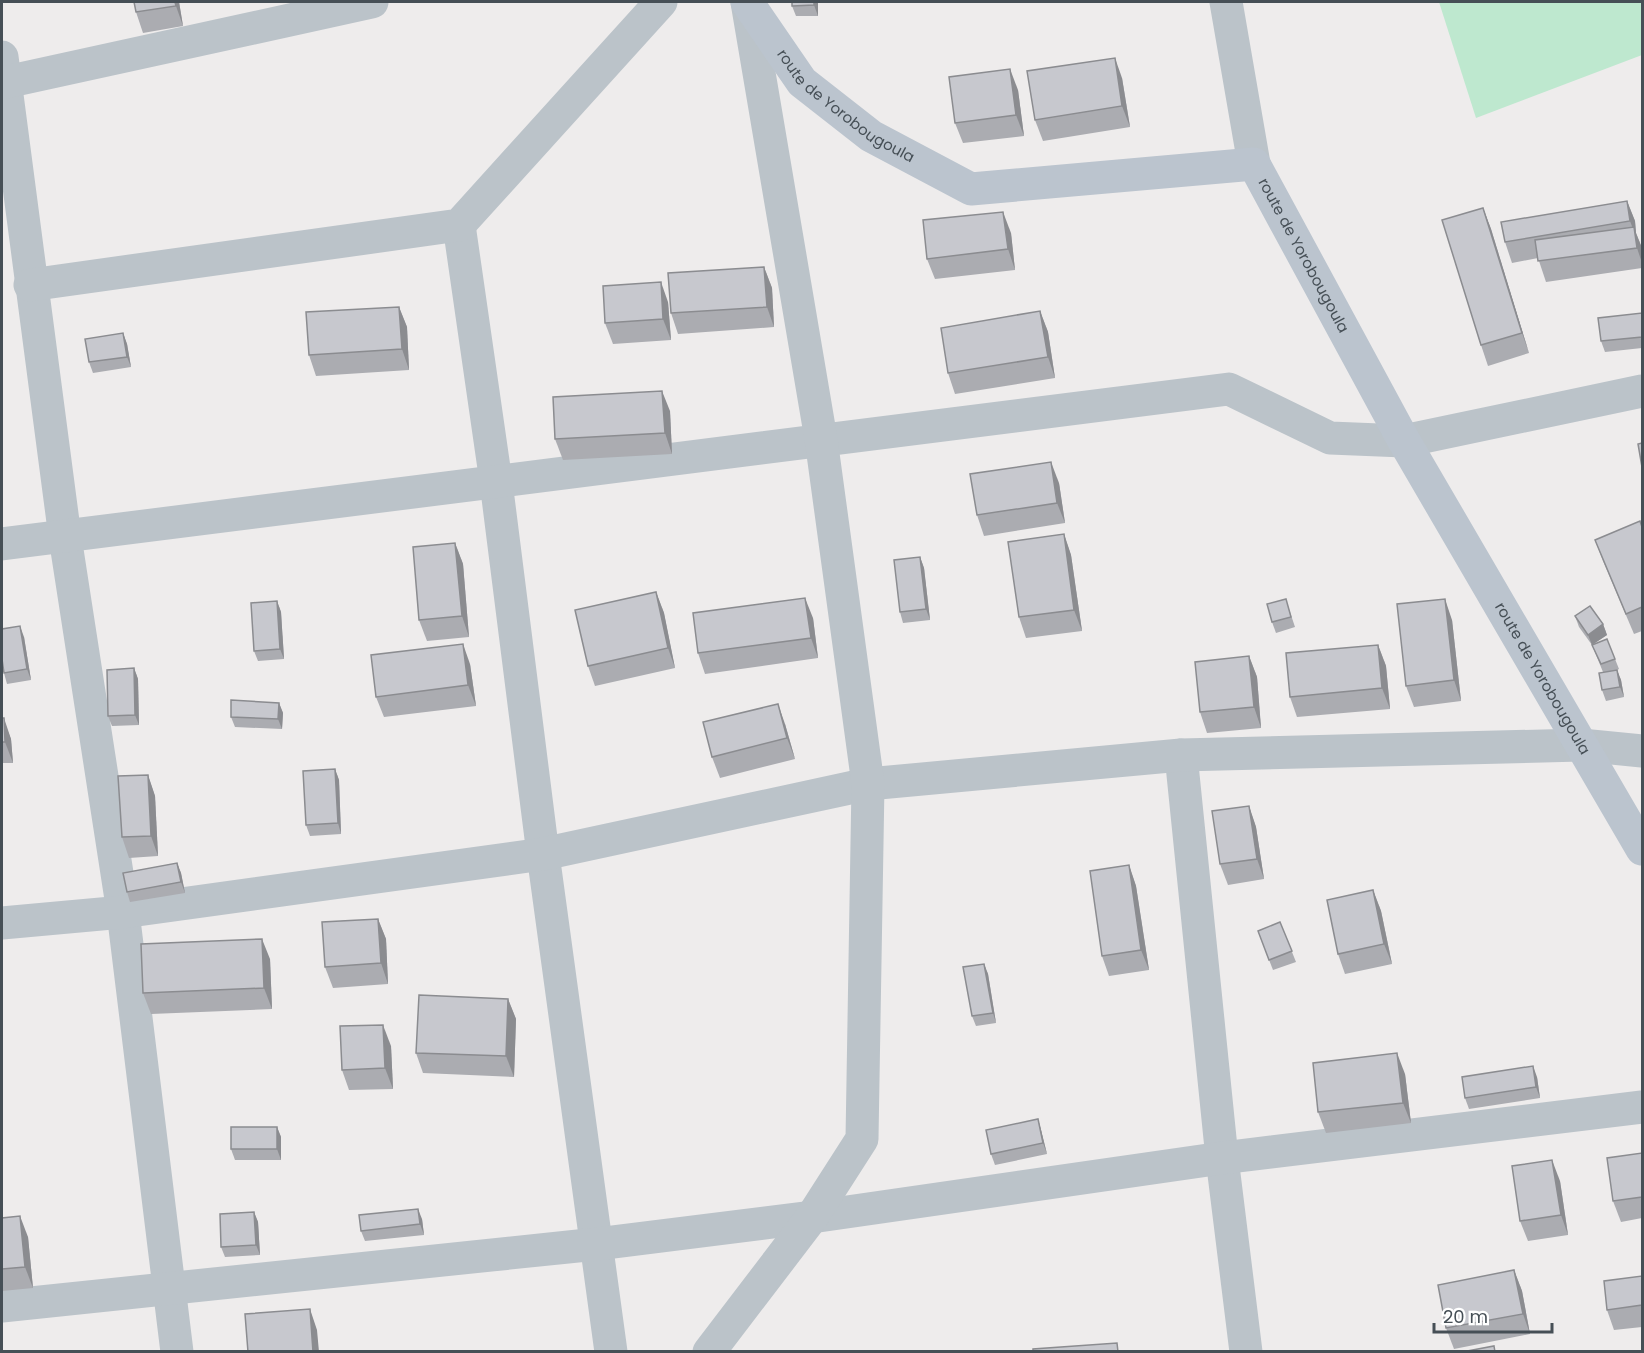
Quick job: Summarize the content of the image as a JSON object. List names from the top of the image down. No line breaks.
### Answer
{"streets":{"main road":["route de Yorobougoula"]},"scale_bar":"20 m"}
